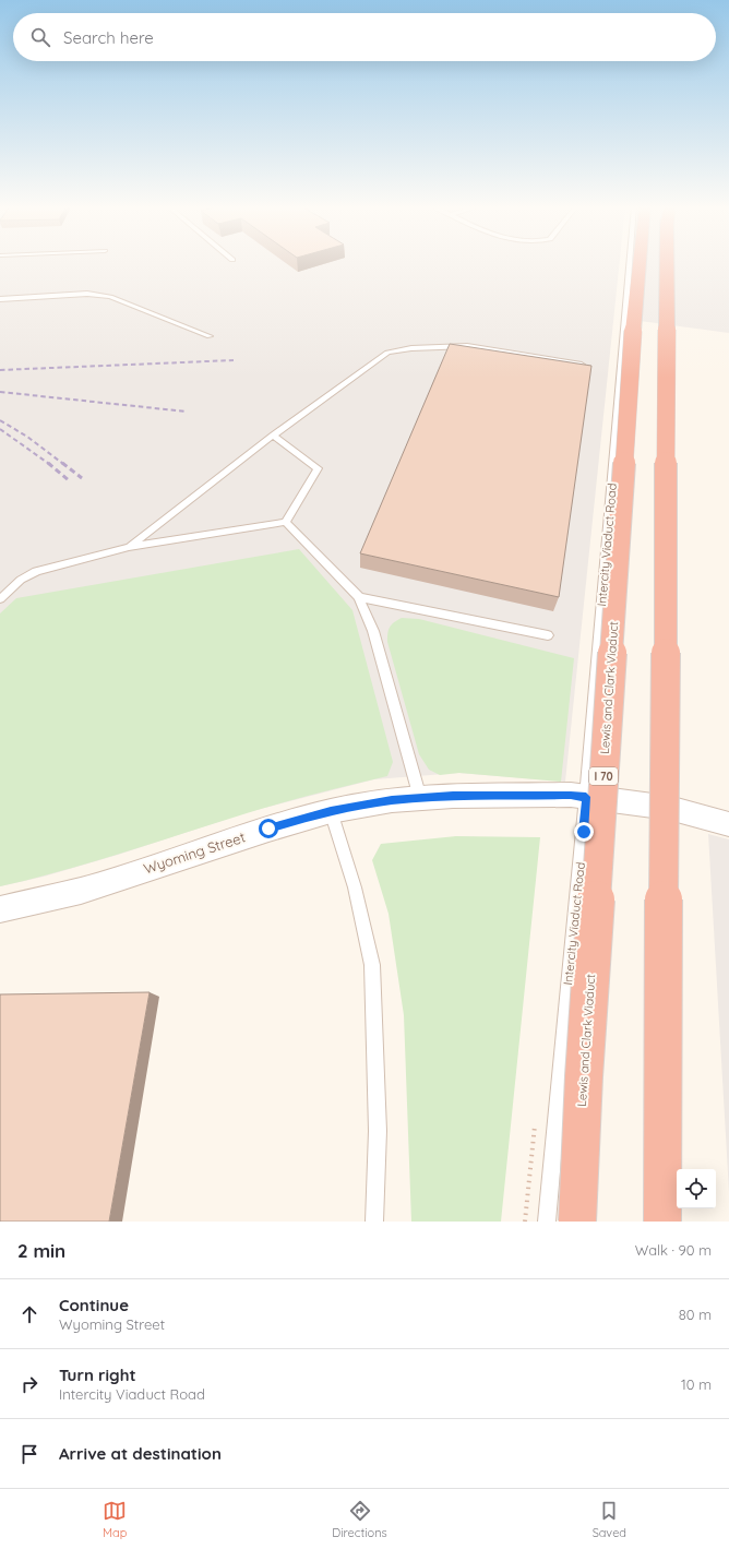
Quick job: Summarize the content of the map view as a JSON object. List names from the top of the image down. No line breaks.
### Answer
{"streets":{"highway":["Lewis and Clark Viaduct","I 70"],"street":["Wyoming Street"],"lane":["Intercity Viaduct Road"]},"crossings":[["Intercity Viaduct Road","Wyoming Street"]],"page":{"search":"Search here","heading":["2 min","Walk · 90 m"],"list":[["Continue","Wyoming Street","80 m"],["Turn right","Intercity Viaduct Road","10 m"],"Arrive at destination"],"nav":["Map","Directions","Saved"]}}
